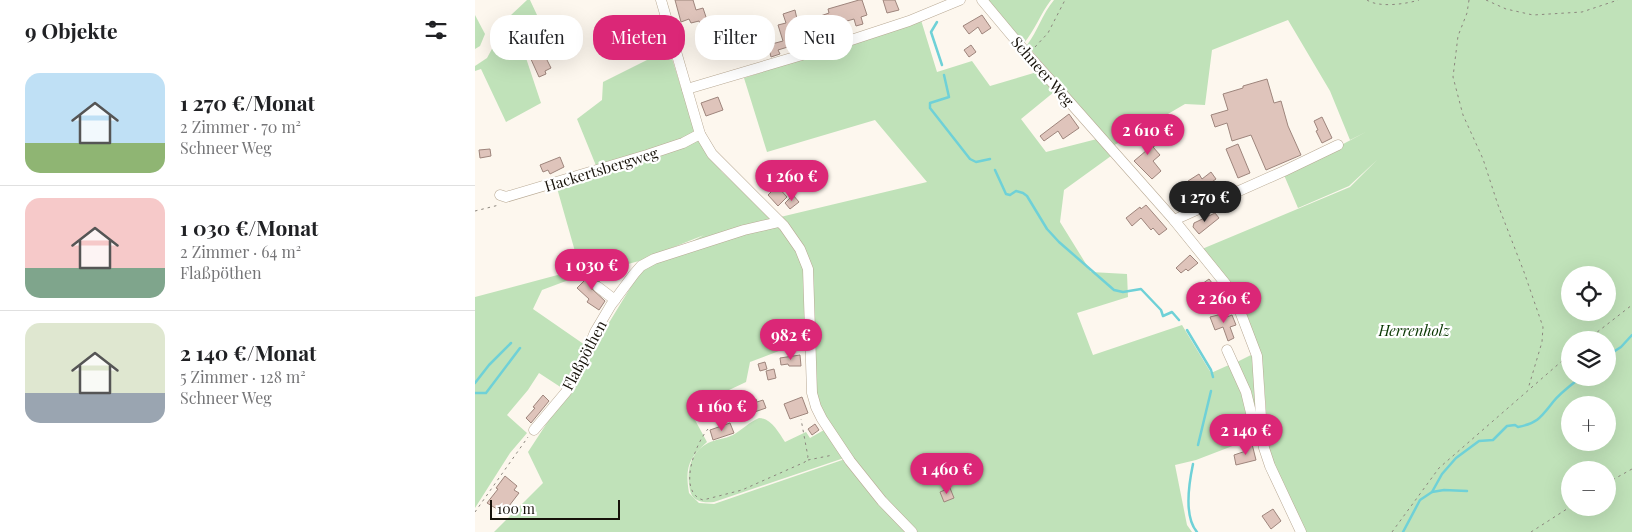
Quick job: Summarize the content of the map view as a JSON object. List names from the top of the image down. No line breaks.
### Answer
{"streets":{"street":["Schneer Weg","Hackertsbergweg","Flaßpöthen"]},"parks":["Herrenholz"],"scale_bar":"100 m","page":{"heading":"9 Objekte","chip":["Kaufen","Mieten","Filter","Neu"],"list":[{"name":"1 270 €/Monat","note":"2 Zimmer · 70 m² · Schneer Weg"},{"name":"1 030 €/Monat","note":"2 Zimmer · 64 m² · Flaßpöthen"},{"name":"2 140 €/Monat","note":"5 Zimmer · 128 m² · Schneer Weg"}],"price":["2 610 €","1 260 €","1 270 €","1 030 €","2 260 €","982 €","1 160 €","2 140 €","1 460 €"],"map_buttons":["+","−"],"scale":"100 m"}}
